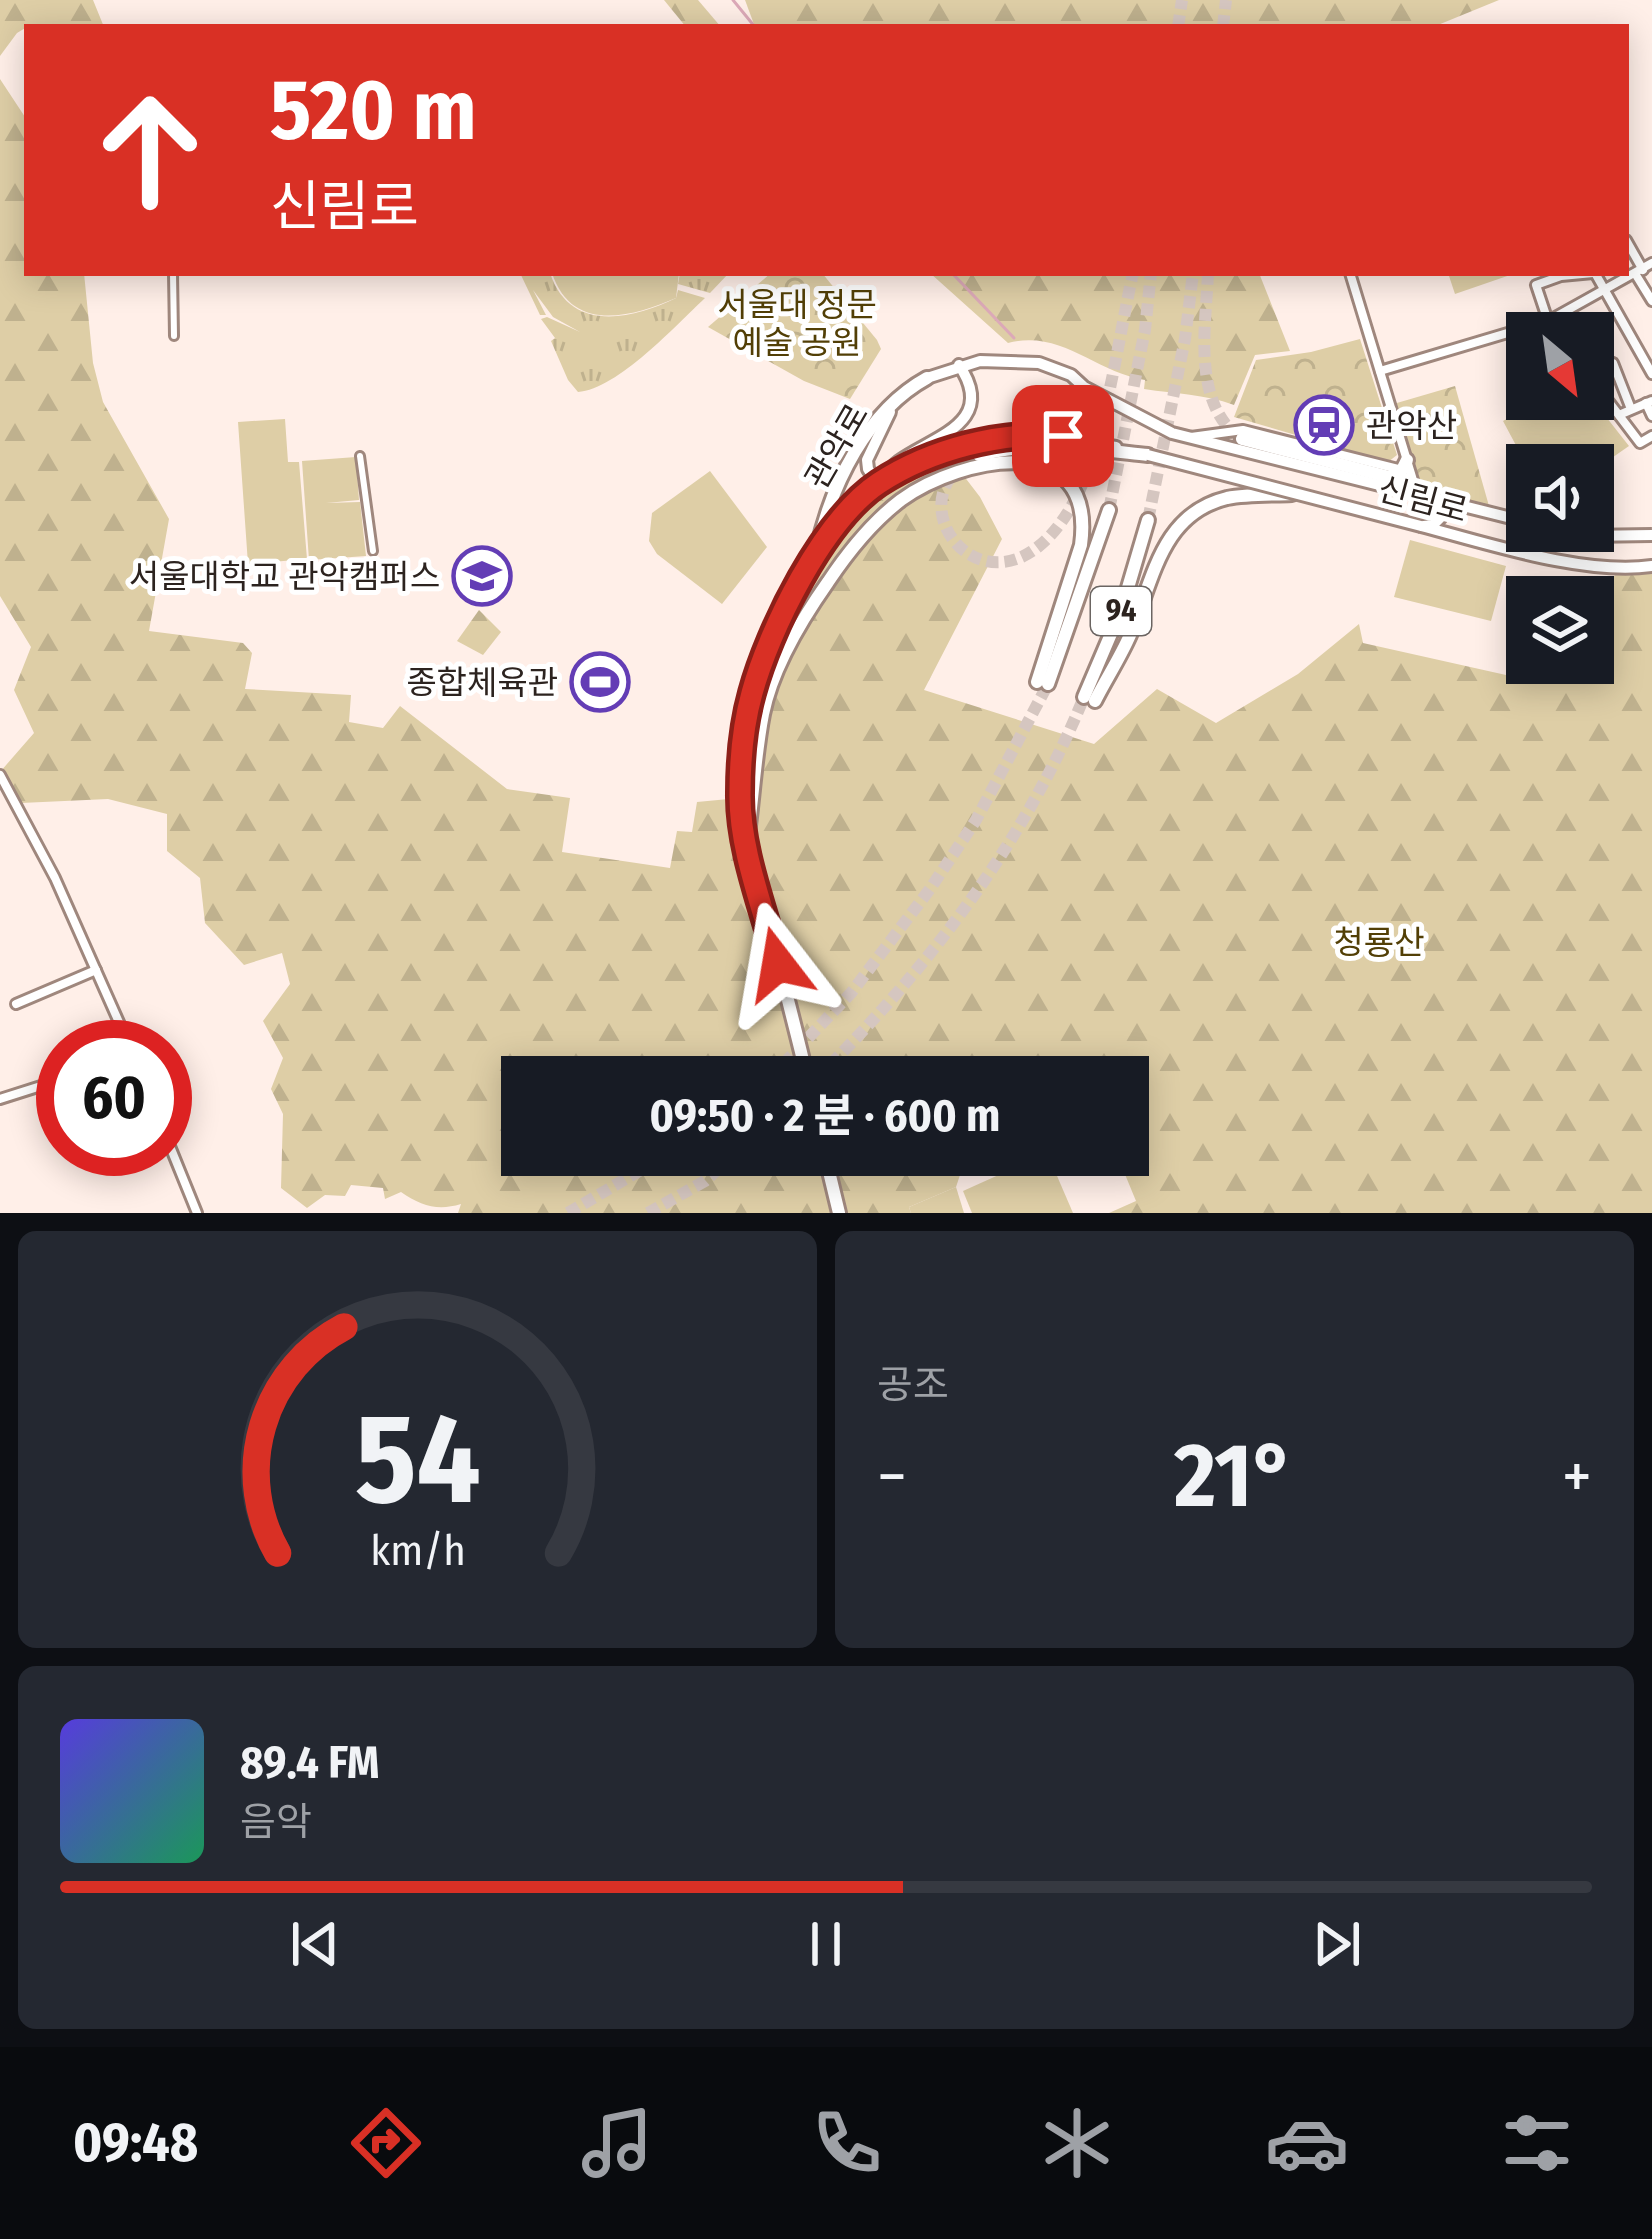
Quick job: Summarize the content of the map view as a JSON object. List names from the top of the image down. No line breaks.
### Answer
{"streets":{"main road":["관악로","신림로","94"]},"crossings":[["관악로","신림로"],["관악로","94"],["신림로","94"]],"parks":["서울대 정문 예술 공원","청룡산"],"places":{"station":["관악산"],"school or university":["서울대학교 관악캠퍼스"],"sports":["종합체육관"]},"north":"bottom right","page":{"turn":["520 m","신림로"],"limit":"60","trip":"09:50 · 2 분 · 600 m","tile":"공조","heat":["−","21°","+"],"song":["89.4 FM","음악"],"tabs":"09:48","gauge":["54","km/h"]}}
